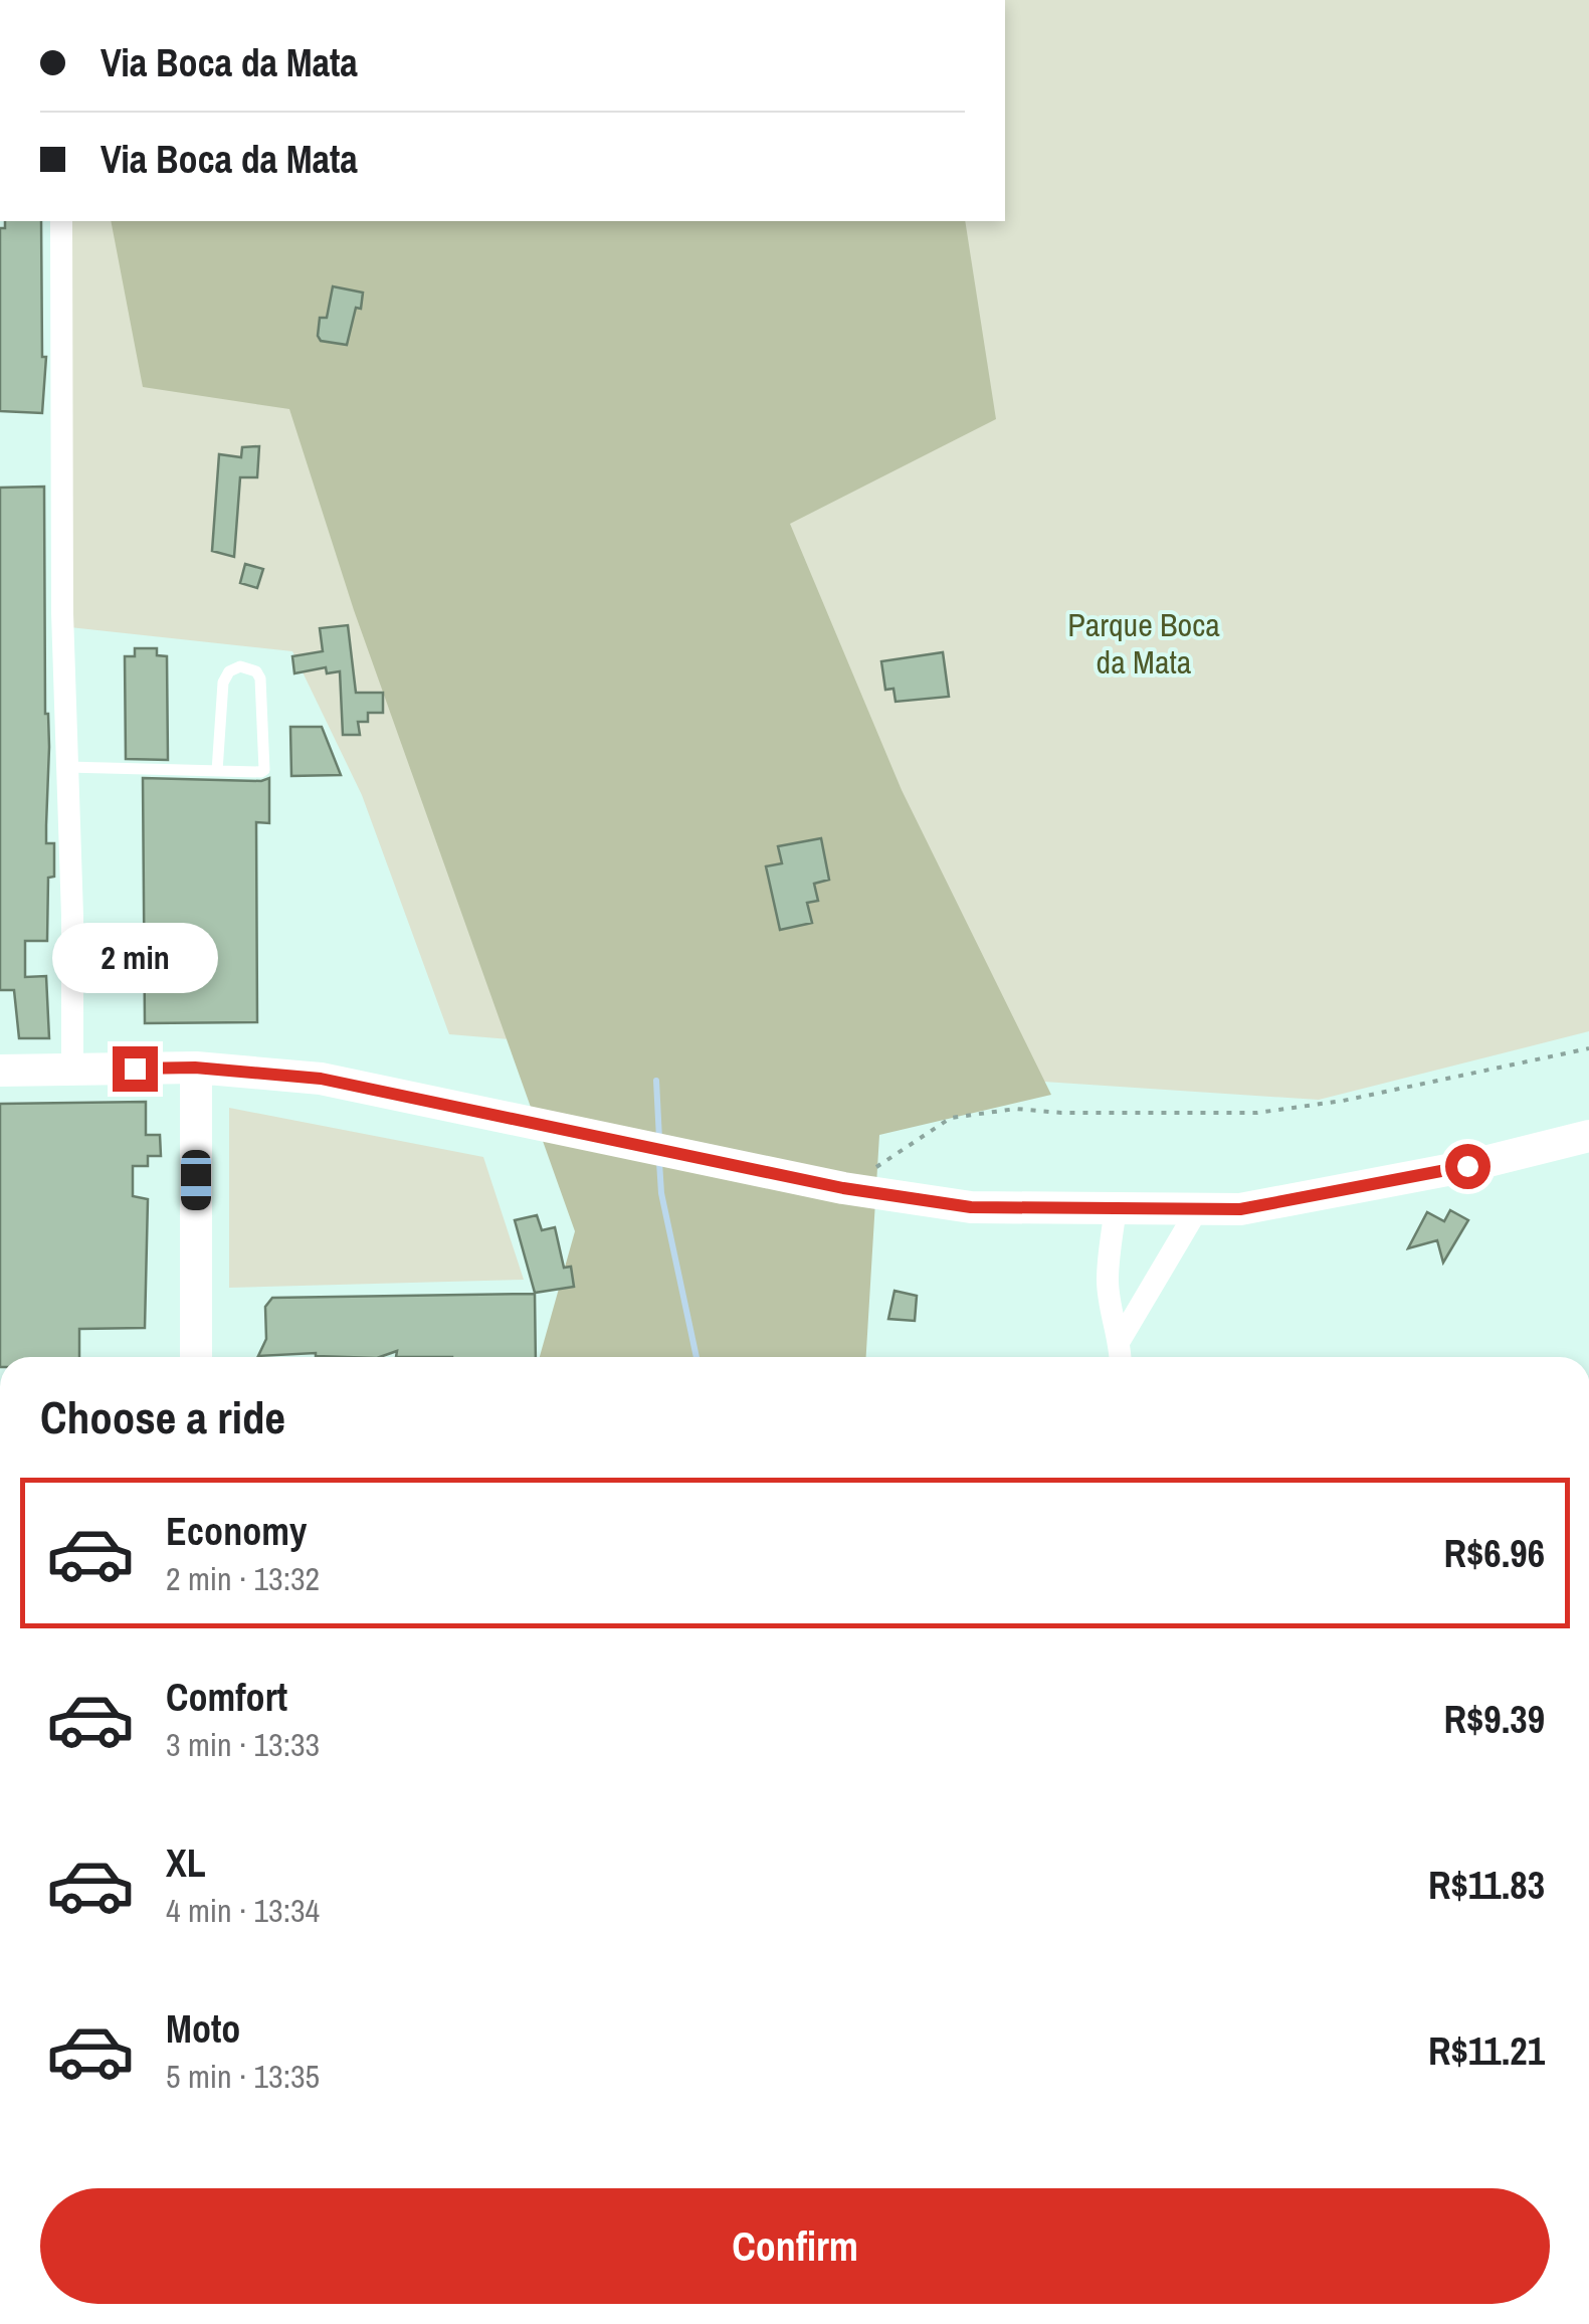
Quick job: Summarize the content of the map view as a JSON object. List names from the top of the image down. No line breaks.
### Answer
{"parks":["Parque Boca da Mata"],"page":{"banner":["Via Boca da Mata","Via Boca da Mata"],"bubble":"2 min","heading":"Choose a ride","list":[{"name":"Economy","note":"2 min · 13:32","value":"R$6.96"},{"name":"Comfort","note":"3 min · 13:33","value":"R$9.39"},{"name":"XL","note":"4 min · 13:34","value":"R$11.83"},{"name":"Moto","note":"5 min · 13:35","value":"R$11.21"}],"buttons":"Confirm"}}
